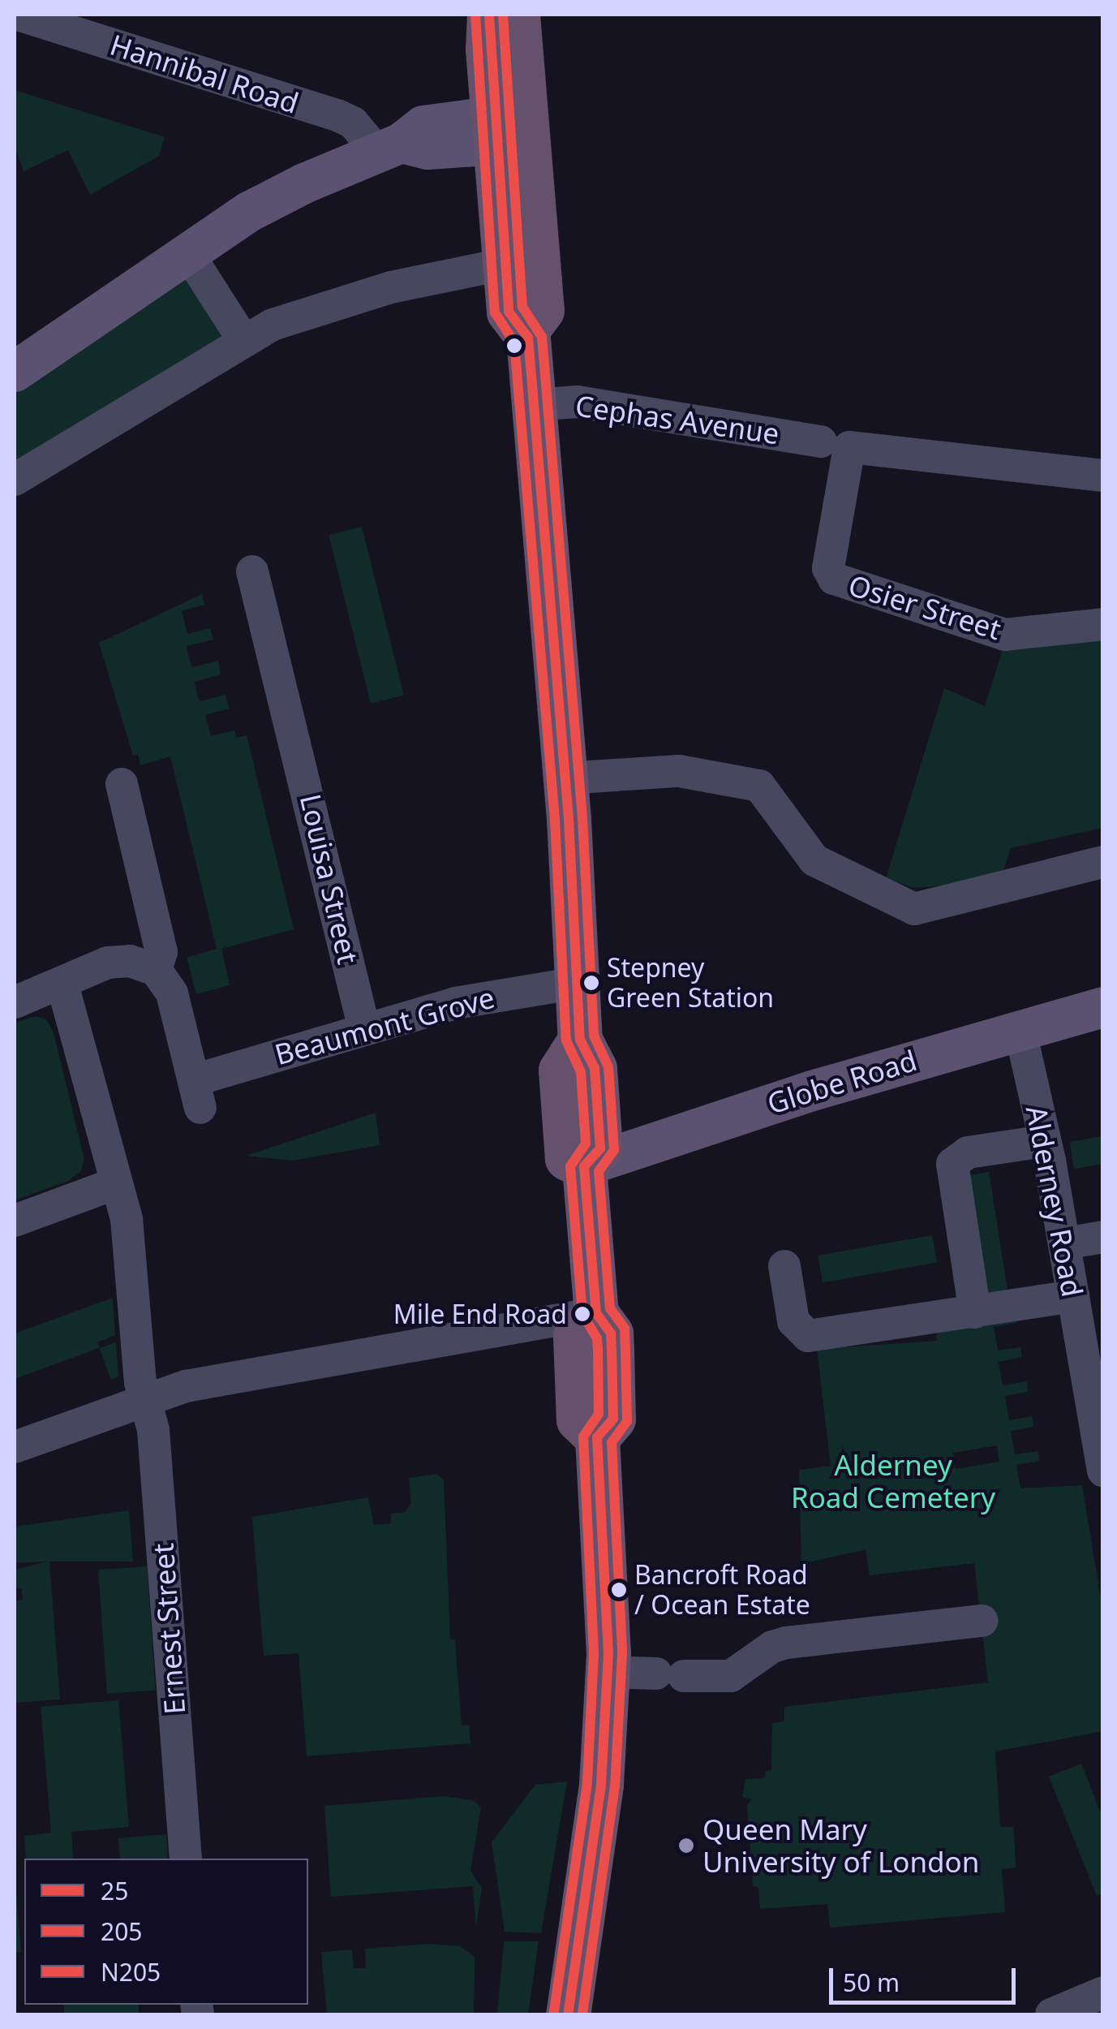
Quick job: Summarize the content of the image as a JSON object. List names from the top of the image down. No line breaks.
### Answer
{"streets":{"main road":["Globe Road"],"street":["Hannibal Road","Cephas Avenue","Osier Street","Louisa Street","Beaumont Grove","Alderney Road","Ernest Street"]},"crossings":[["Cephas Avenue","Osier Street"],["Louisa Street","Beaumont Grove"],["Globe Road","Alderney Road"]],"parks":["Alderney Road Cemetery"],"places":["Stepney Green Station","Mile End Road","Bancroft Road / Ocean Estate","Queen Mary University of London"],"lines":["transit line 25","transit line 205","transit line N205"],"legend":["25","205","N205"],"scale_bar":"50 m"}
